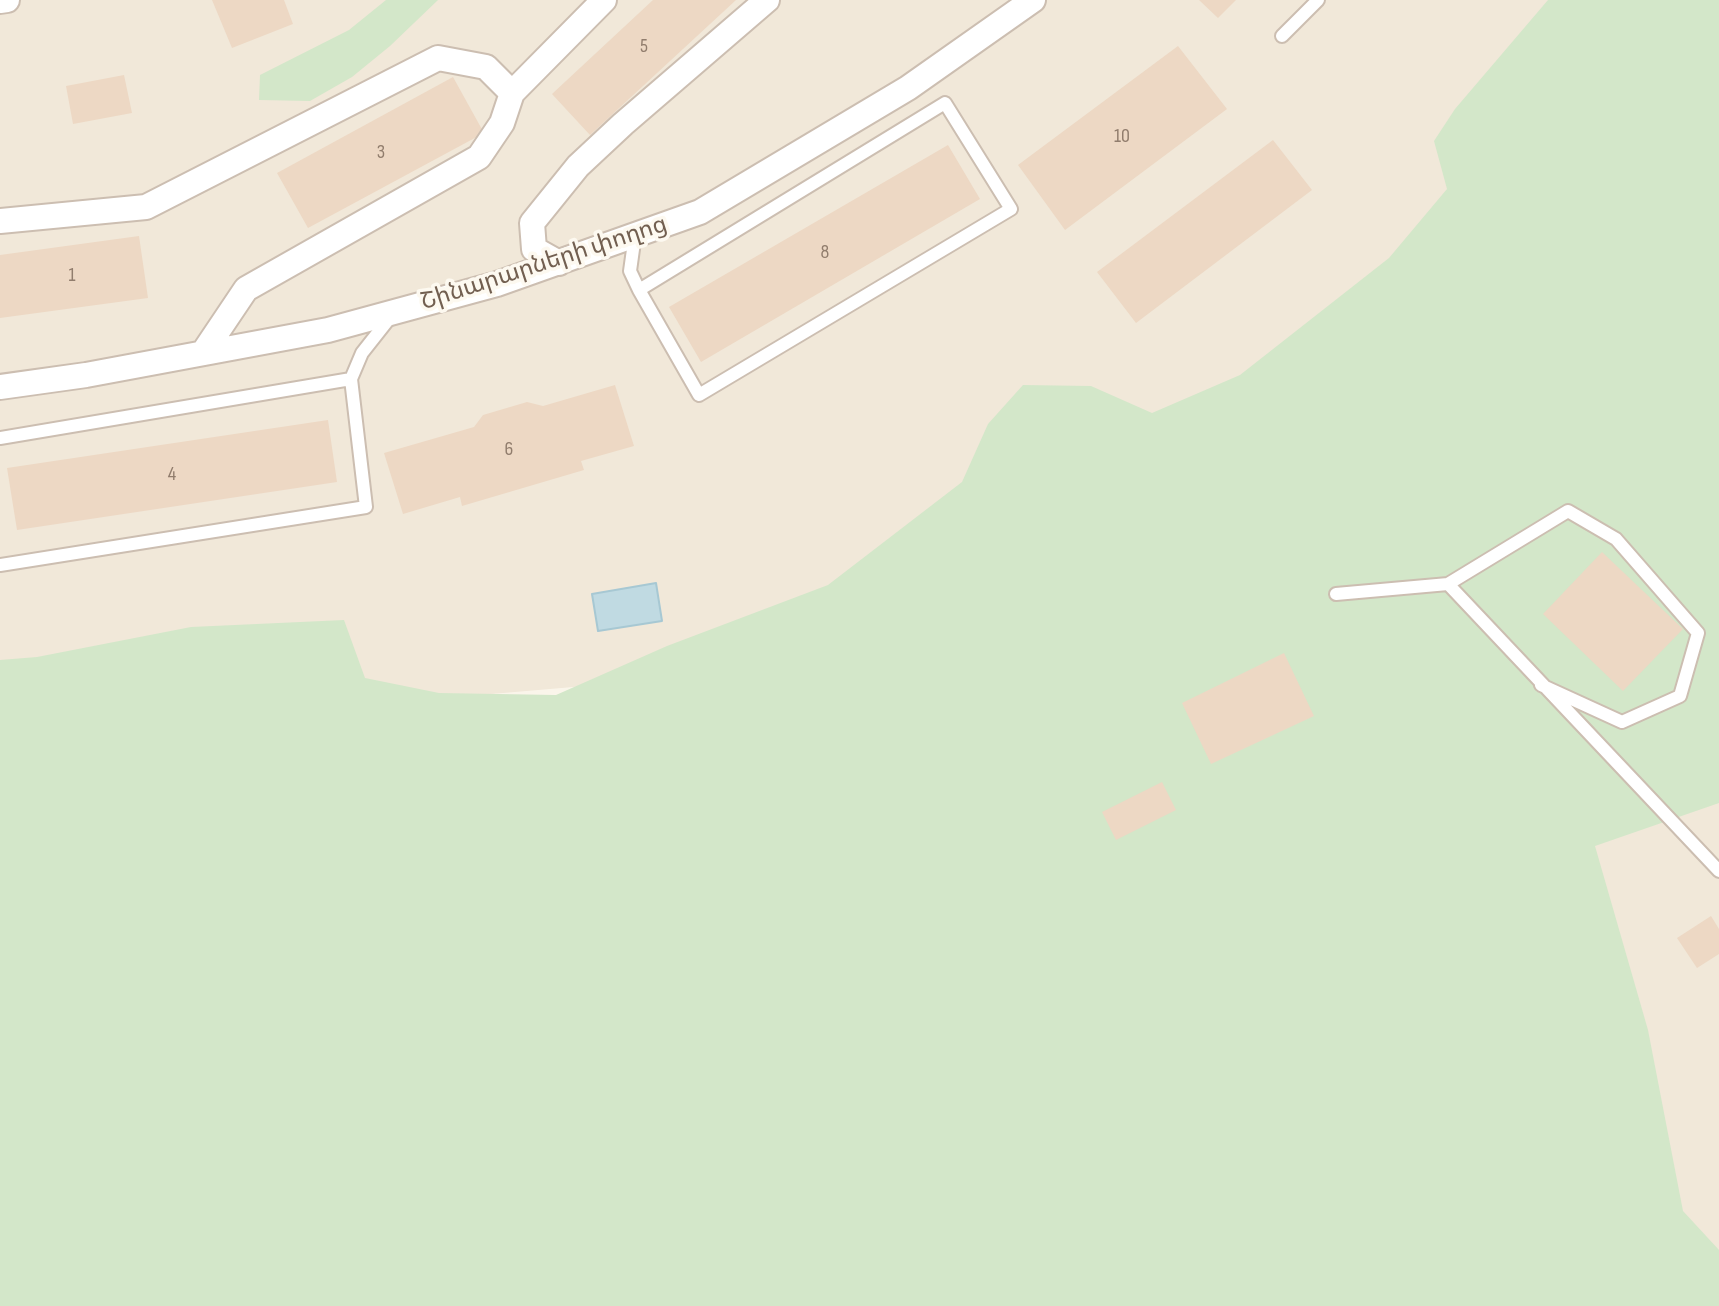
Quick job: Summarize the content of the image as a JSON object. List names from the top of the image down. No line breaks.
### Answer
{"streets":{"street":["Շինարարների փողոց"]},"house_numbers":["5","10","3","8","1","6","4"]}
